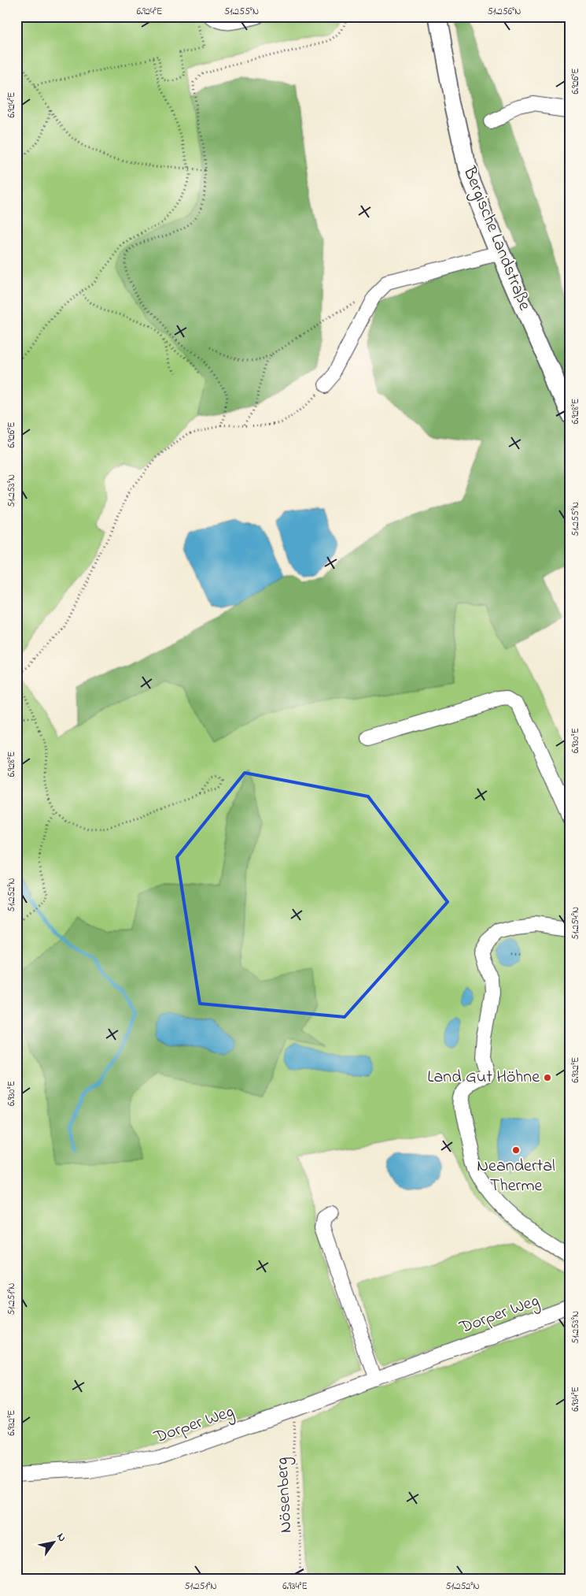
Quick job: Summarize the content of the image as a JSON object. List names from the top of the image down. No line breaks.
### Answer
{"streets":{"main road":["Bergische Landstraße"],"street":["Dorper Weg"],"path":["Nösenberg"]},"crossings":[["Dorper Weg","Nösenberg"]],"places":["Land Gut Höhne","Neandertal Therme"],"north":"top right","coordinates":["6.924°E","51.255°N","51.256°N","6.926°E","6.928°E","51.253°N","6.930°E","51.252°N","51.254°N","6.932°E","51.251°N","6.934°E"]}
